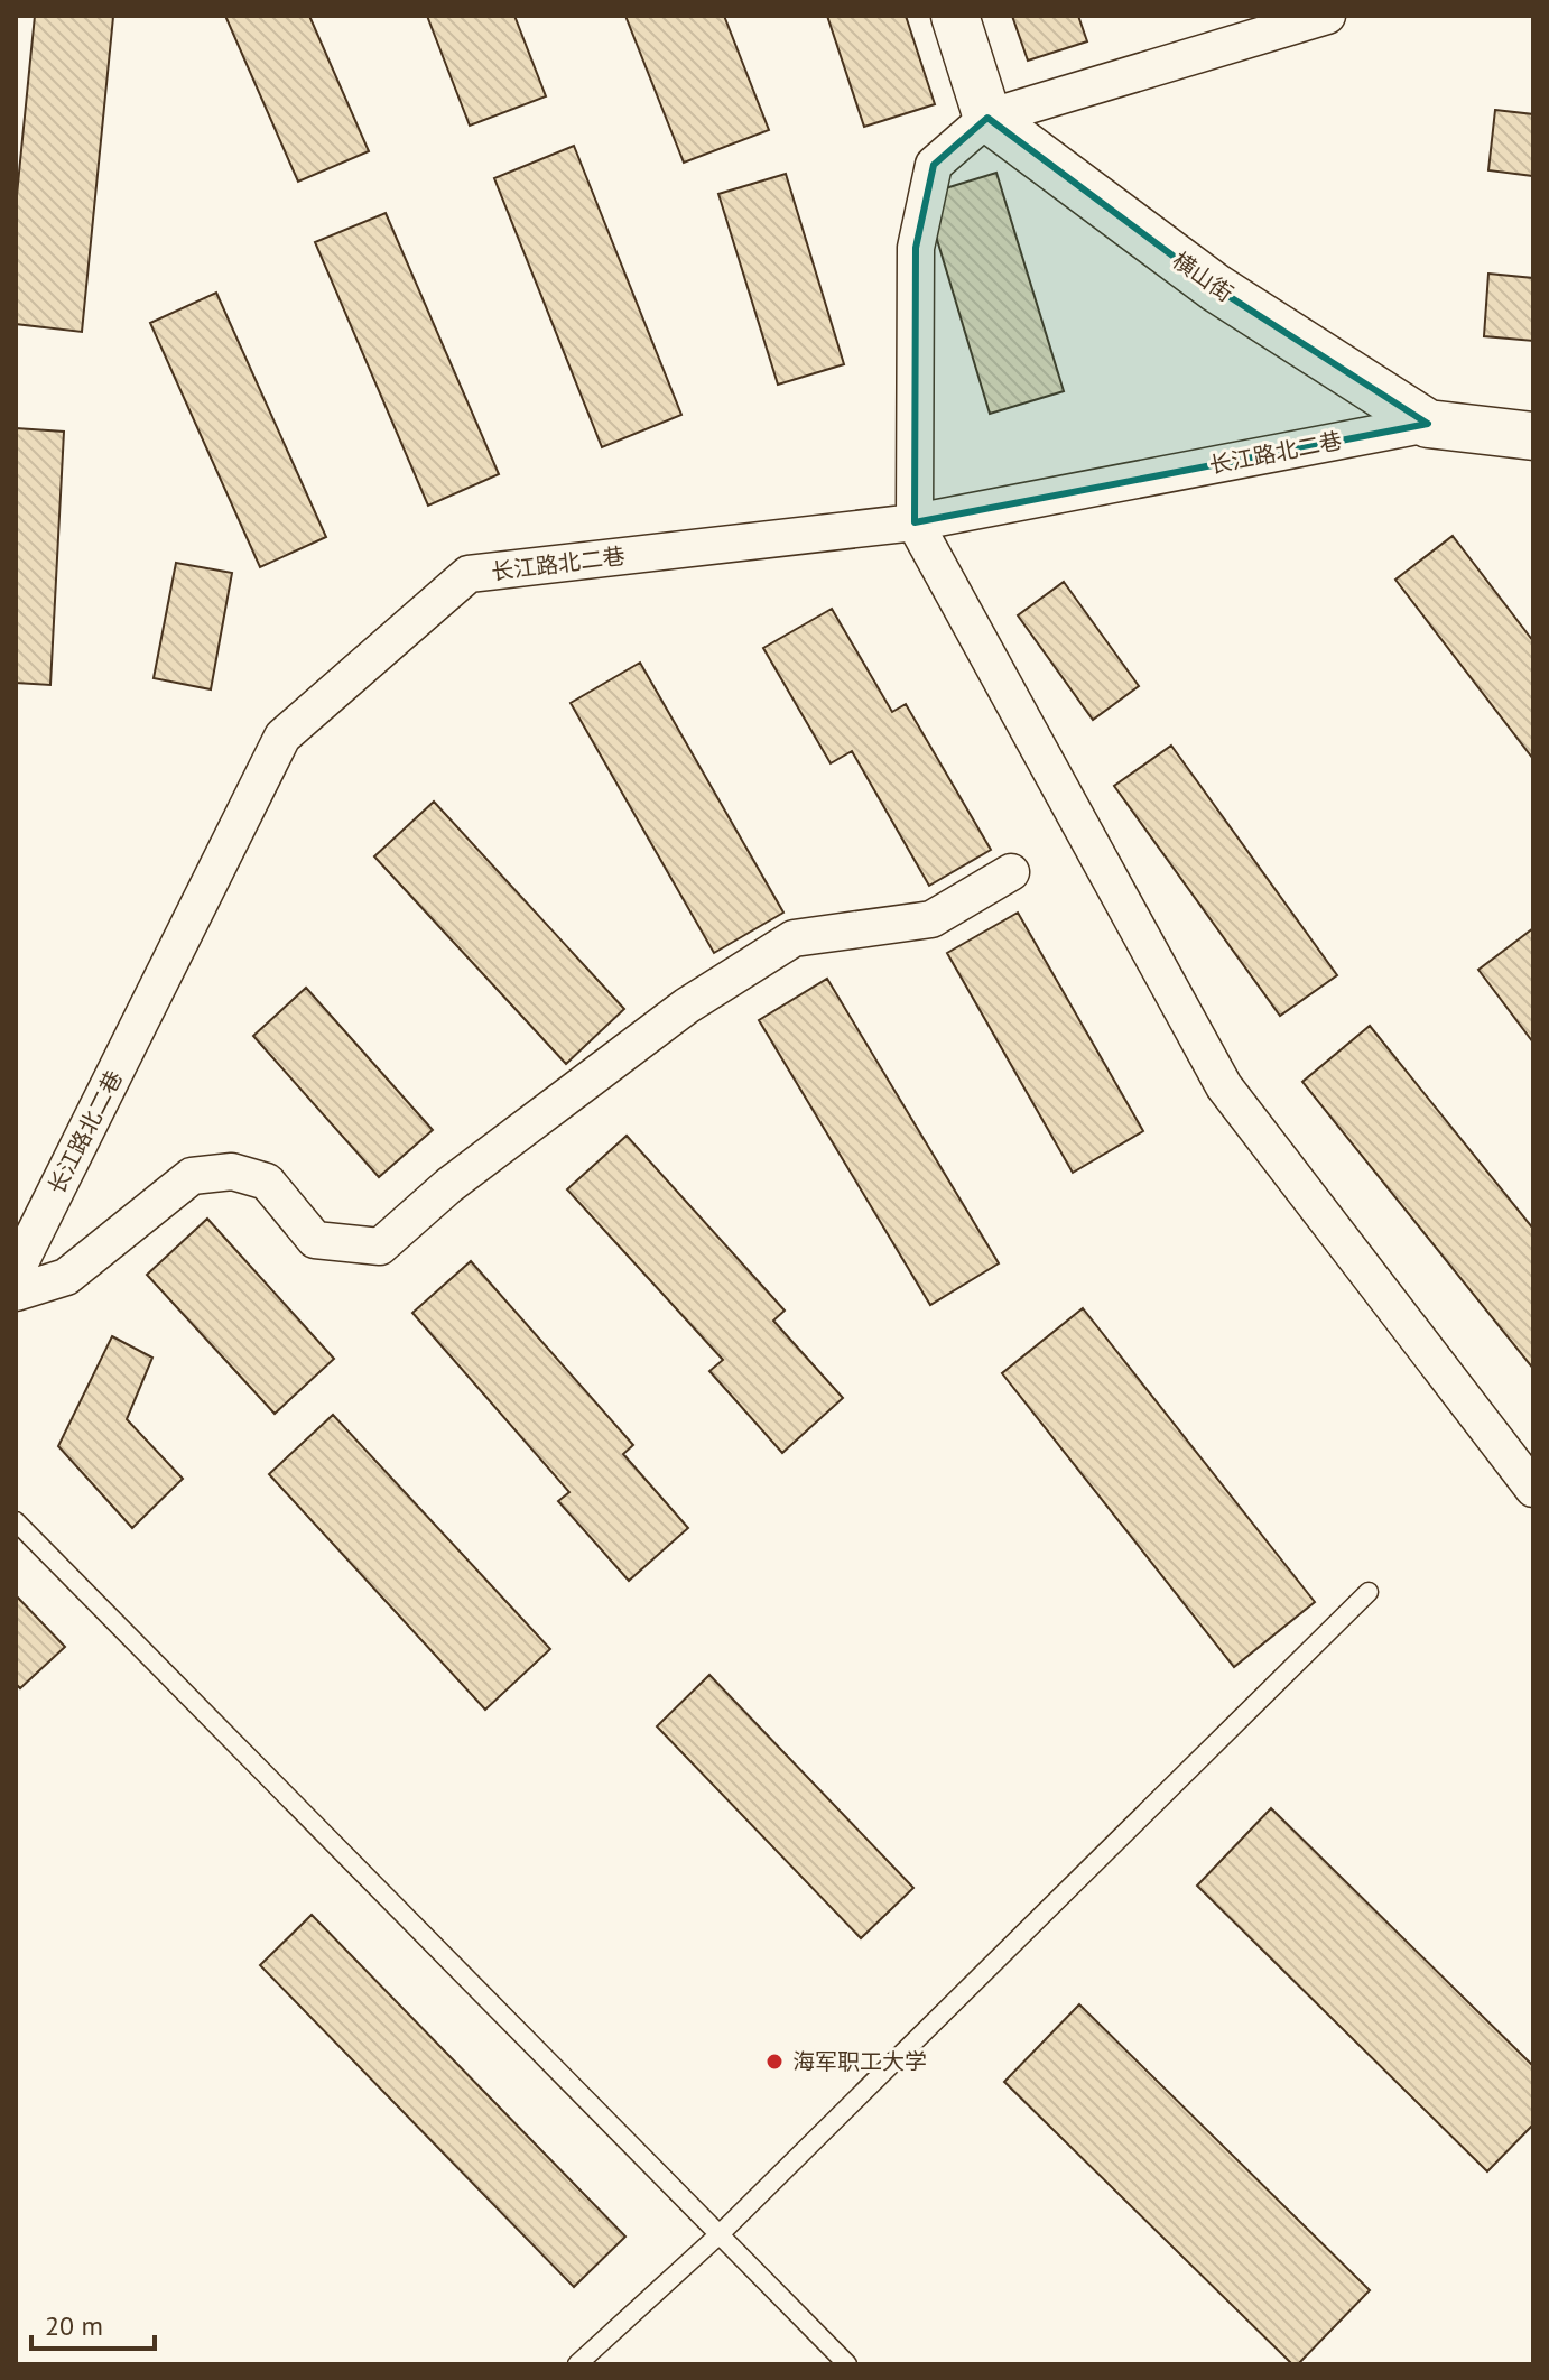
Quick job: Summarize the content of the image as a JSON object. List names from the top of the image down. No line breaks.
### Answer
{"streets":{"street":["横山街","长江路北二巷"]},"crossings":[["横山街","长江路北二巷"]],"places":["海军职工大学"],"scale_bar":"20 m"}
